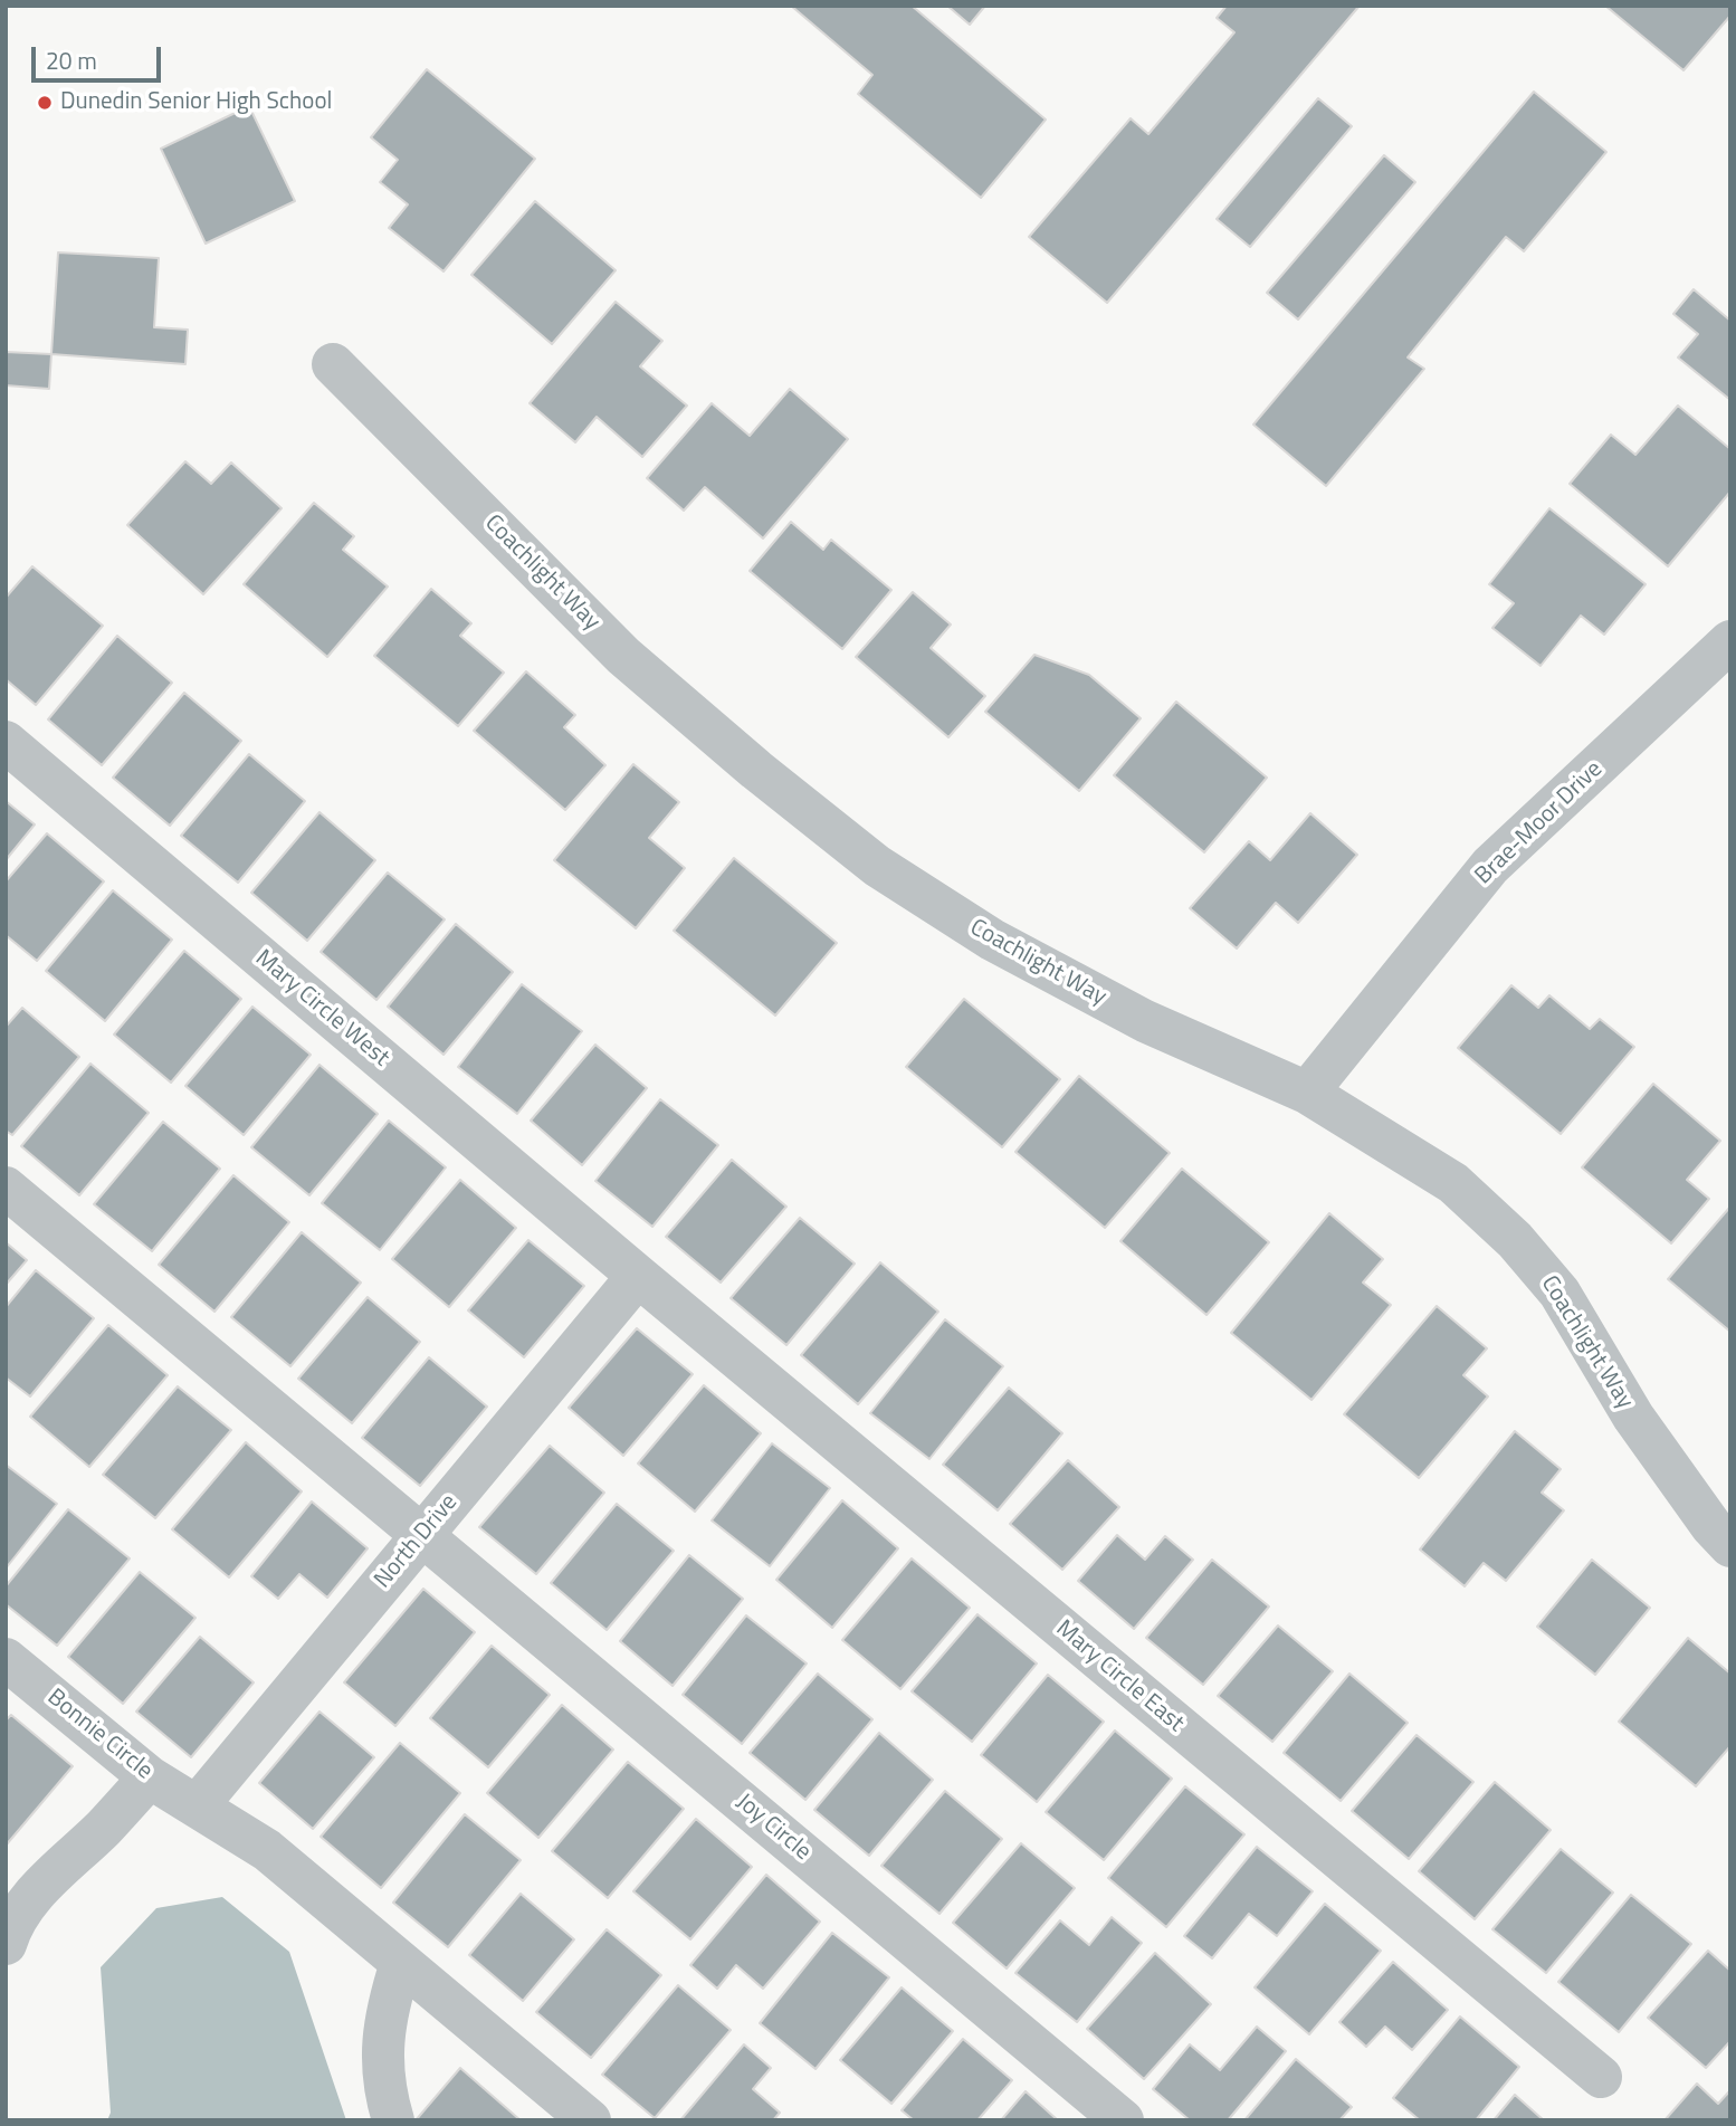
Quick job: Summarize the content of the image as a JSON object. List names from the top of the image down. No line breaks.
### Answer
{"streets":{"street":["Coachlight Way","Brae-Moor Drive","Mary Circle West","North Drive","Mary Circle East","Bonnie Circle","Joy Circle"]},"crossings":[["Coachlight Way","Brae-Moor Drive"],["Mary Circle West","North Drive"],["Mary Circle West","Mary Circle East"],["North Drive","Mary Circle East"],["North Drive","Bonnie Circle"],["North Drive","Joy Circle"]],"places":["Dunedin Senior High School"],"scale_bar":"20 m"}
